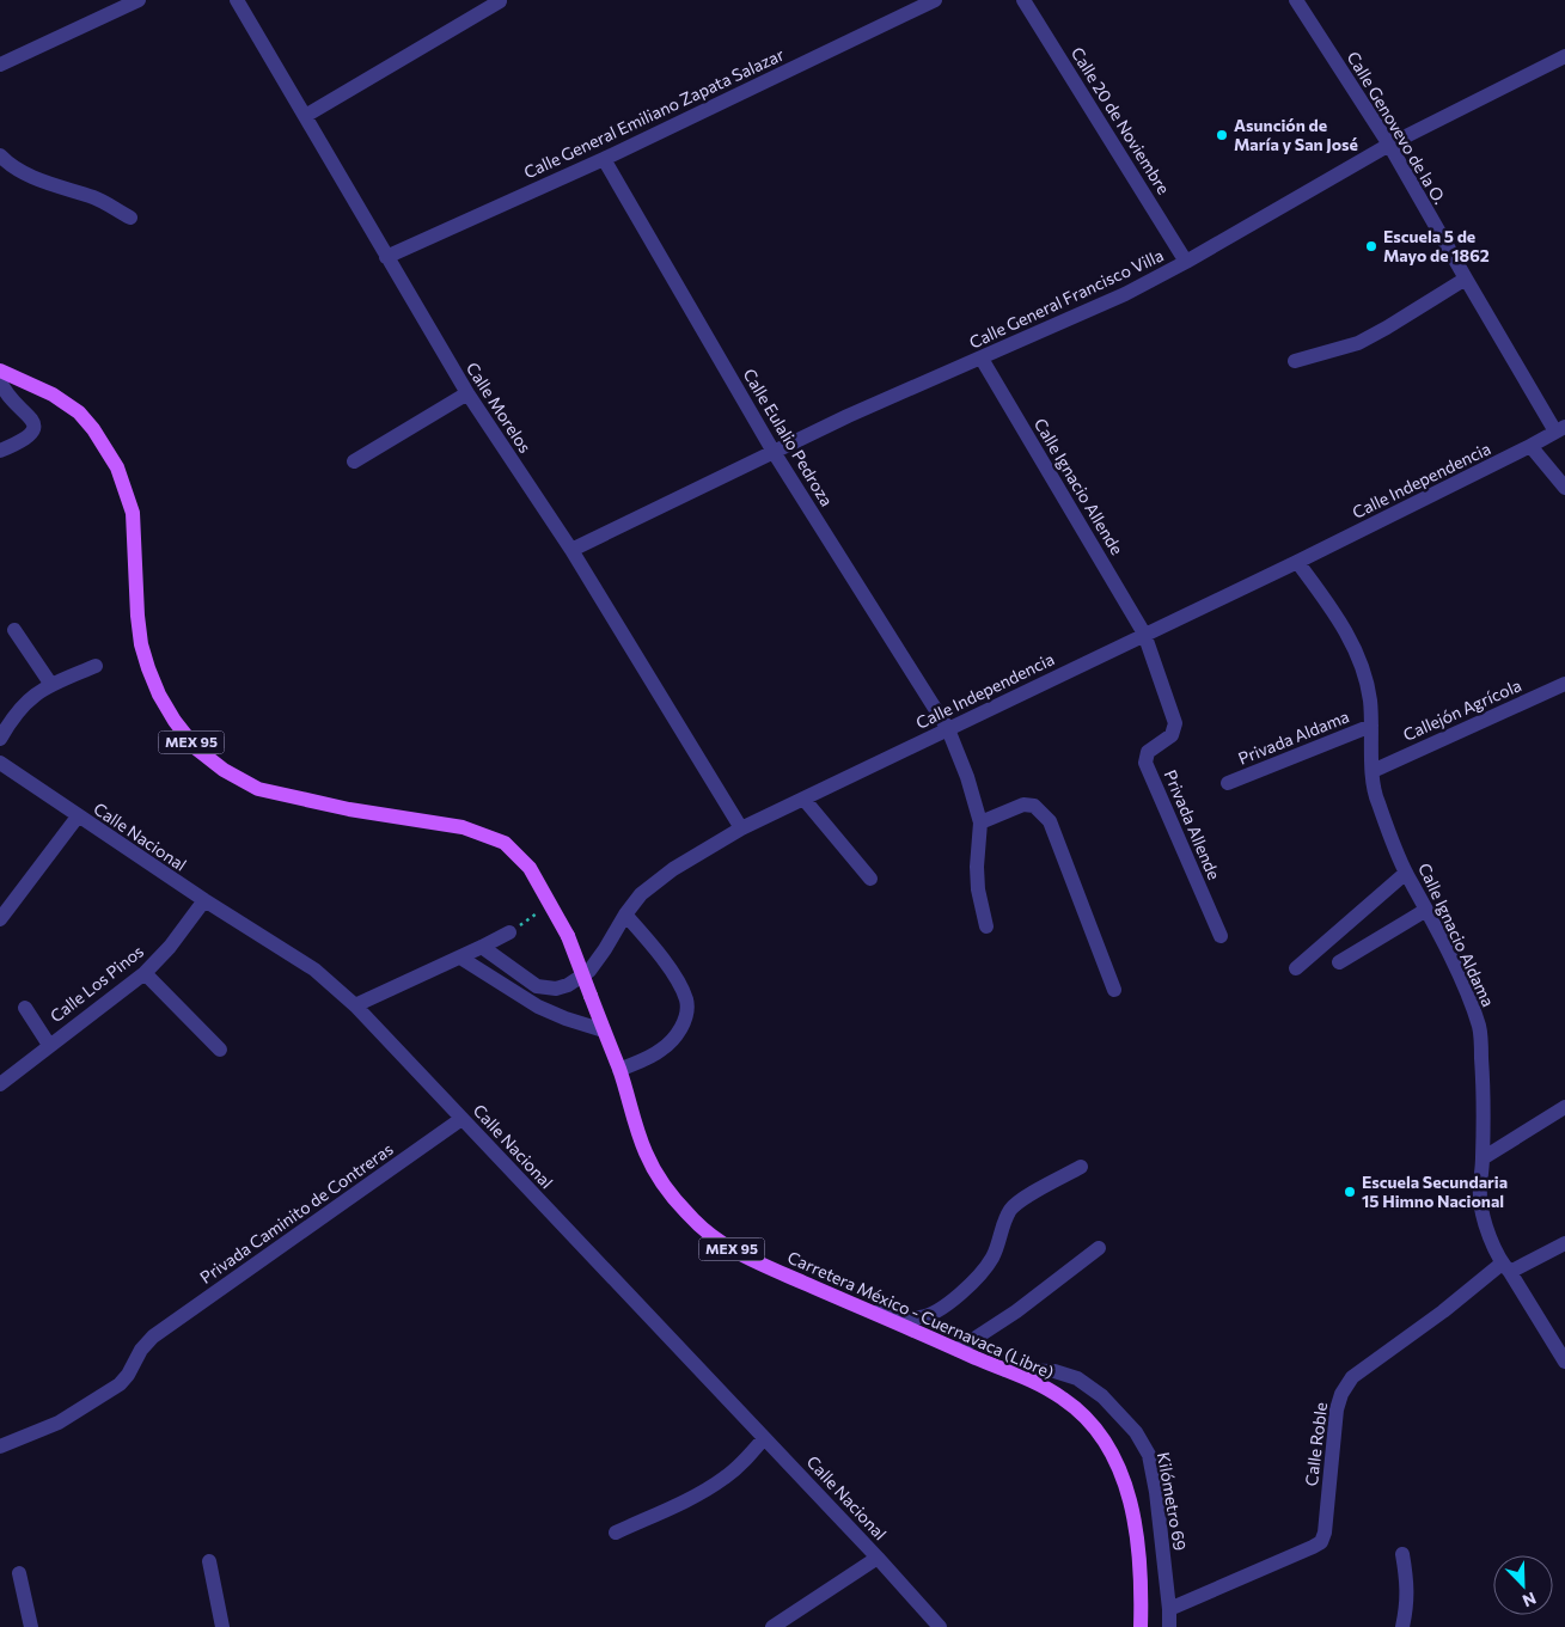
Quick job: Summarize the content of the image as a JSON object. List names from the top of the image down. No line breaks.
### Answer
{"streets":{"main road":["MEX 95","Carretera México - Cuernavaca (Libre)"],"street":["Calle General Emiliano Zapata Salazar","Calle 20 de Noviembre","Calle Genovevo de la O.","Calle General Francisco Villa","Calle Morelos","Calle Eulalio Pedroza","Calle Independencia","Calle Ignacio Allende","Callejón Agrícola","Privada Aldama","Privada Allende","Calle Nacional","Calle Ignacio Aldama","Calle Los Pinos","Privada Caminito de Contreras","Calle Roble","Kilómetro 69"]},"crossings":[["Calle General Emiliano Zapata Salazar","Calle Morelos"],["Calle General Emiliano Zapata Salazar","Calle Eulalio Pedroza"],["Calle 20 de Noviembre","Calle General Francisco Villa"],["Calle Genovevo de la O.","Calle General Francisco Villa"],["Calle Genovevo de la O.","Calle Independencia"],["Calle General Francisco Villa","Calle Morelos"],["Calle General Francisco Villa","Calle Eulalio Pedroza"],["Calle General Francisco Villa","Calle Ignacio Allende"],["Calle Morelos","Calle Independencia"],["Calle Eulalio Pedroza","Calle Independencia"],["Calle Independencia","Calle Ignacio Allende"],["Calle Independencia","Privada Allende"],["Calle Independencia","Calle Ignacio Aldama"],["Calle Ignacio Allende","Privada Allende"],["Callejón Agrícola","Calle Ignacio Aldama"],["Privada Aldama","Calle Ignacio Aldama"],["Calle Nacional","Calle Los Pinos"],["Calle Nacional","Privada Caminito de Contreras"],["Calle Ignacio Aldama","Calle Roble"],["Carretera México - Cuernavaca (Libre)","Kilómetro 69"],["Calle Roble","Kilómetro 69"]],"places":["Asunción de María y San José","Escuela 5 de Mayo de 1862","Escuela Secundaria 15 Himno Nacional"],"north":"bottom right"}
